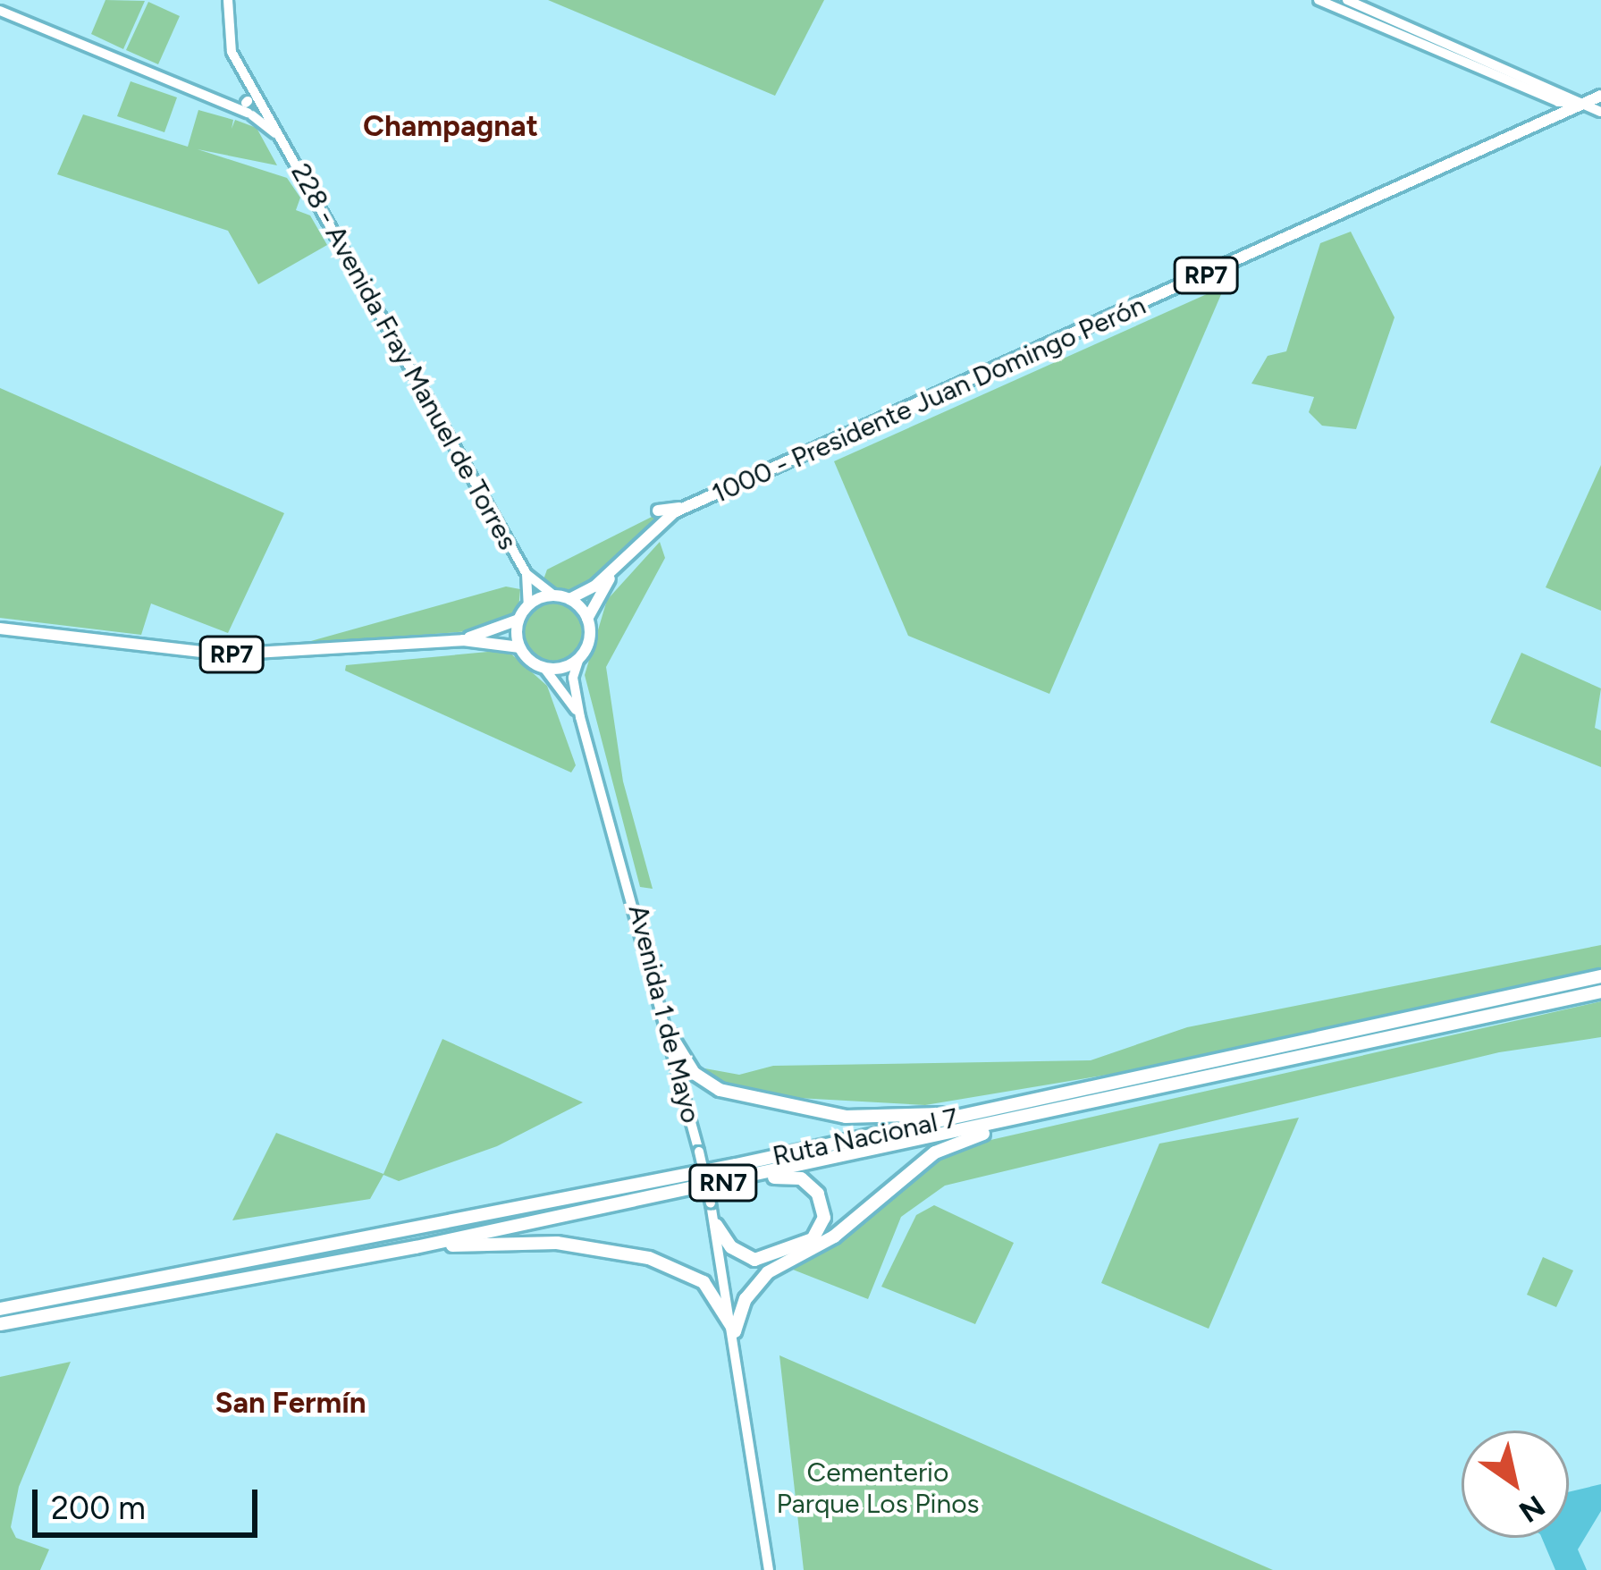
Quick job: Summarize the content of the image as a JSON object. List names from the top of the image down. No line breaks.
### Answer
{"streets":{"highway":["Ruta Nacional 7","RN7"],"main road":["RP7","228 - Avenida Fray Manuel de Torres","1000 - Presidente Juan Domingo Perón","Avenida 1 de Mayo"]},"crossings":[["RP7","228 - Avenida Fray Manuel de Torres"],["RP7","1000 - Presidente Juan Domingo Perón"],["RP7","Avenida 1 de Mayo"],["228 - Avenida Fray Manuel de Torres","1000 - Presidente Juan Domingo Perón"],["228 - Avenida Fray Manuel de Torres","Avenida 1 de Mayo"],["1000 - Presidente Juan Domingo Perón","Avenida 1 de Mayo"]],"districts":["Champagnat","San Fermín"],"parks":["Cementerio Parque Los Pinos"],"scale_bar":"200 m","north":"bottom right"}
